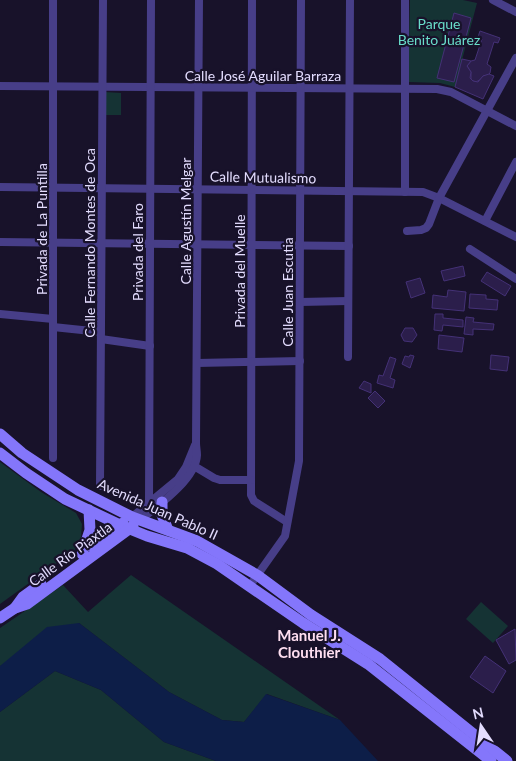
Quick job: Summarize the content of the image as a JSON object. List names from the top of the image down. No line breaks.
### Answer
{"streets":{"main road":["Avenida Juan Pablo II","Calle Río Piaxtla"],"street":["Calle José Aguilar Barraza","Calle Mutualismo","Calle Agustín Melgar","Privada de La Puntilla","Calle Fernando Montes de Oca","Privada del Faro","Privada del Muelle","Calle Juan Escutia"]},"crossings":[["Calle José Aguilar Barraza","Calle Agustín Melgar"],["Calle José Aguilar Barraza","Privada de La Puntilla"],["Calle José Aguilar Barraza","Calle Fernando Montes de Oca"],["Calle José Aguilar Barraza","Privada del Faro"],["Calle José Aguilar Barraza","Privada del Muelle"],["Calle José Aguilar Barraza","Calle Juan Escutia"],["Calle Mutualismo","Calle Agustín Melgar"],["Calle Mutualismo","Privada de La Puntilla"],["Calle Mutualismo","Calle Fernando Montes de Oca"],["Calle Mutualismo","Privada del Faro"],["Calle Mutualismo","Privada del Muelle"],["Calle Mutualismo","Calle Juan Escutia"],["Calle Agustín Melgar","Privada del Faro"],["Calle Agustín Melgar","Avenida Juan Pablo II"],["Calle Agustín Melgar","Calle Río Piaxtla"],["Privada del Muelle","Calle Juan Escutia"],["Calle Juan Escutia","Avenida Juan Pablo II"],["Avenida Juan Pablo II","Calle Río Piaxtla"]],"districts":["Manuel J. Clouthier"],"parks":["Parque Benito Juárez"],"north":"top"}
